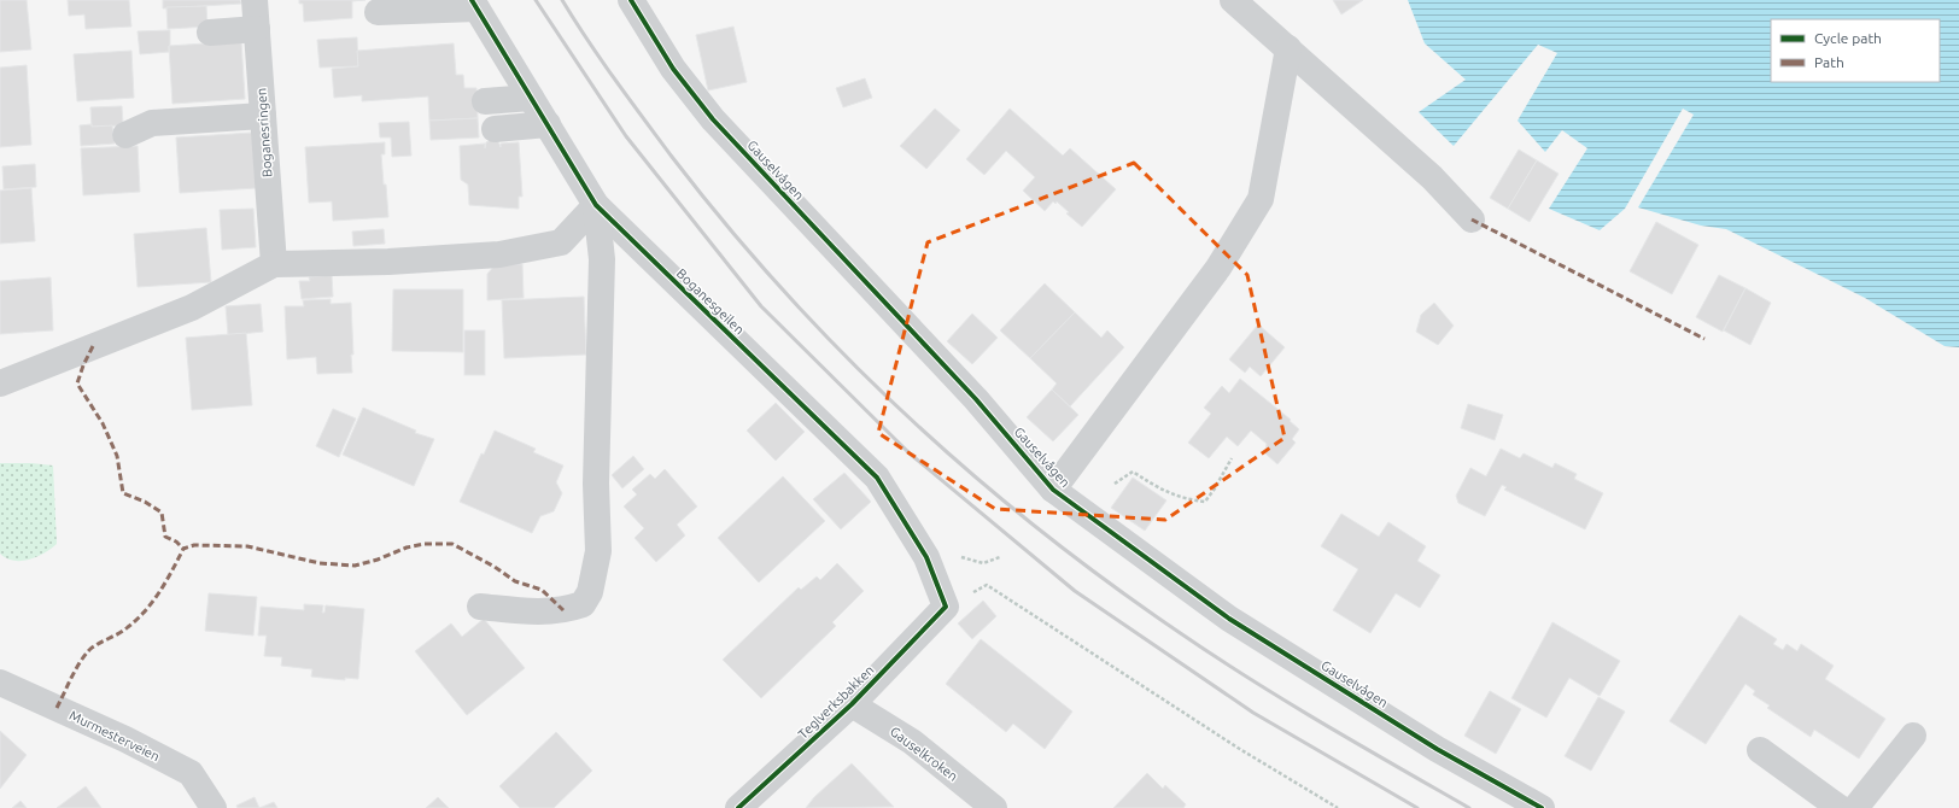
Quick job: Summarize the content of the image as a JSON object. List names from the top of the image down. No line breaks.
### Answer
{"streets":{"street":["Boganesringen","Gauselvågen","Boganesgeilen","Teglverksbakken","Murmesterveien","Gauselkroken"]},"crossings":[["Boganesgeilen","Teglverksbakken"],["Teglverksbakken","Gauselkroken"]],"legend":["Cycle path","Path"]}
